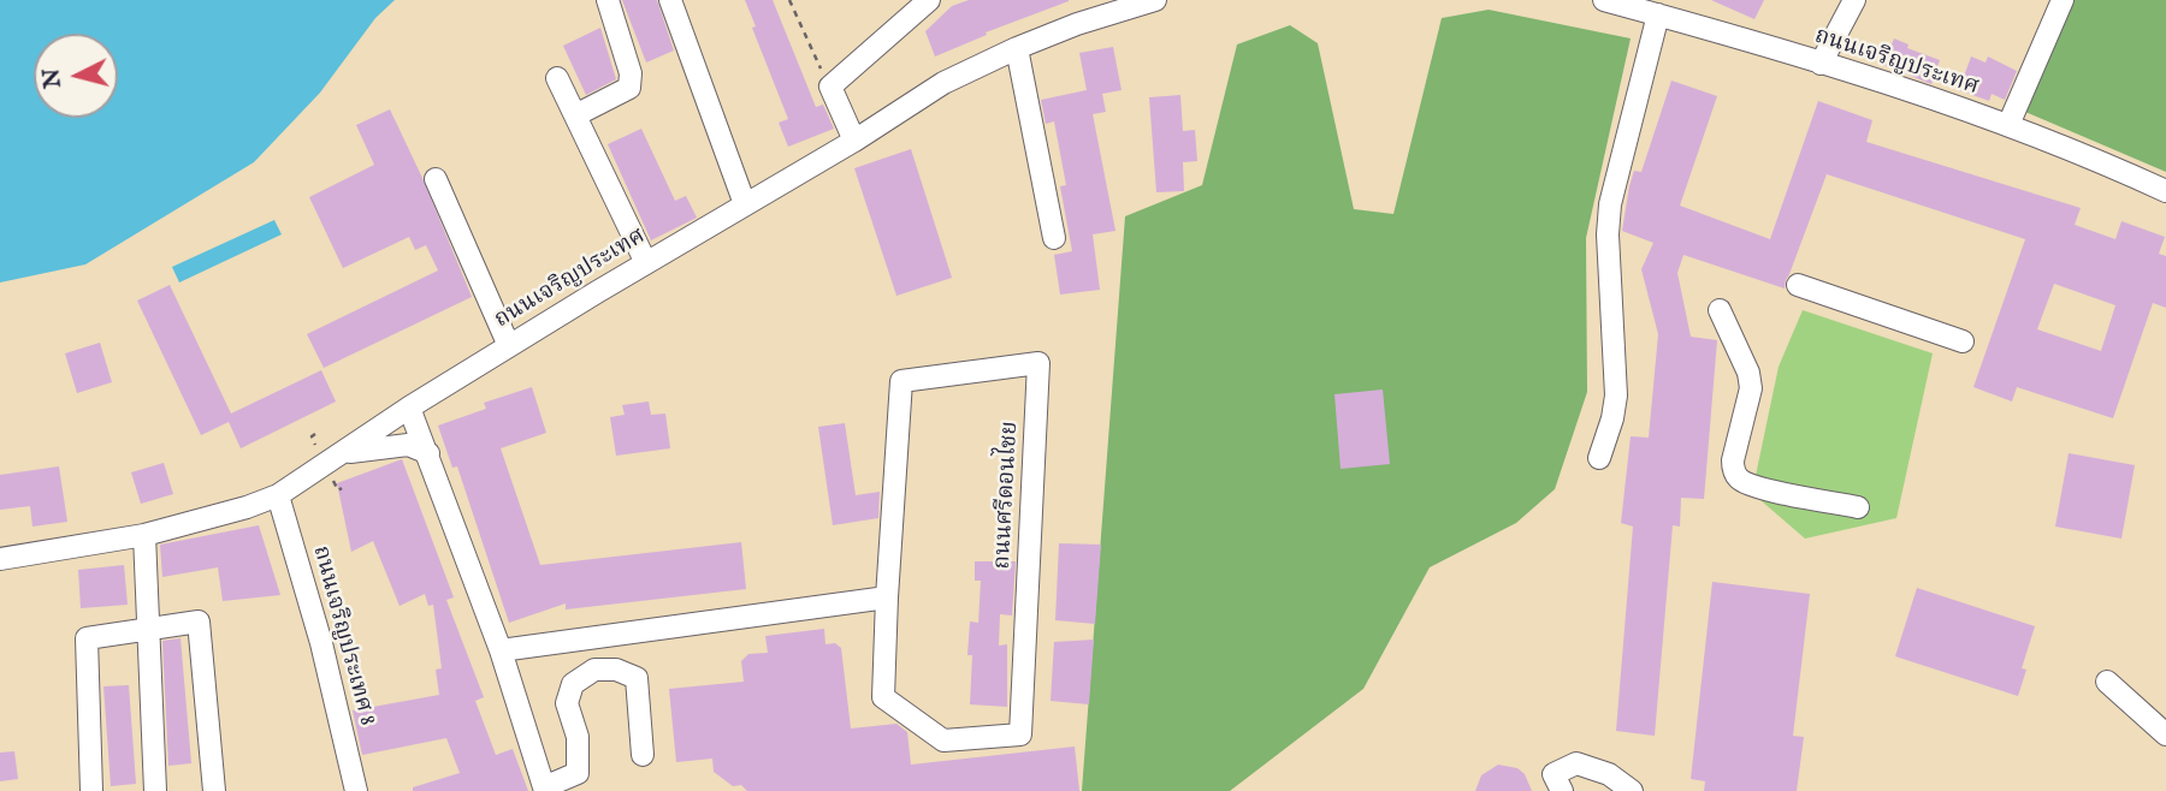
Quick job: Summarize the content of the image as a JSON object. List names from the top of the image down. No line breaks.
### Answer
{"streets":{"street":["ถนนเจริญประเทศ","ถนนศรีดอนไชย","ถนนเจริญประเทศ 8"]},"crossings":[["ถนนเจริญประเทศ","ถนนเจริญประเทศ 8"]],"north":"left"}
